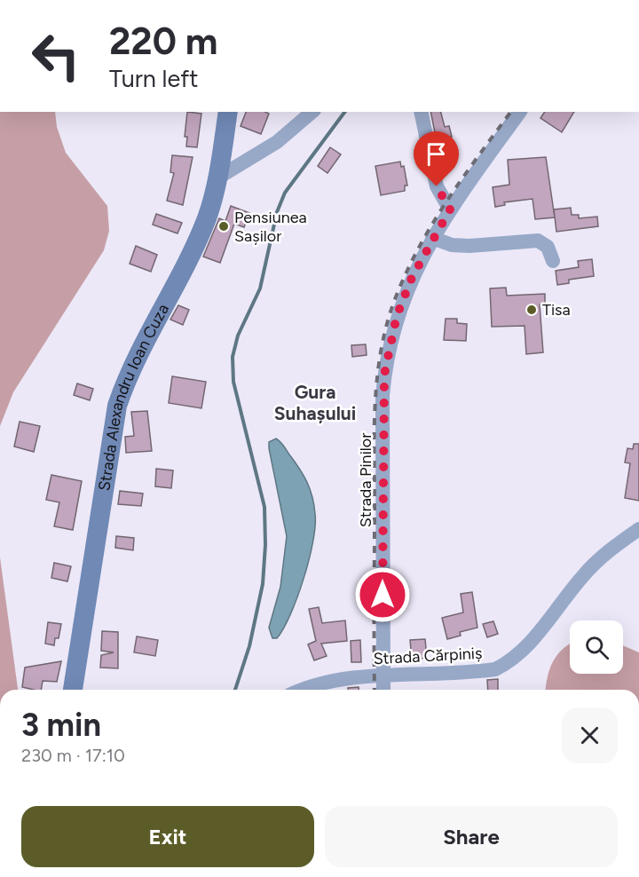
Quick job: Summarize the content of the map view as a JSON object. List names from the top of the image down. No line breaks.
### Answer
{"streets":{"main road":["Strada Alexandru Ioan Cuza"],"street":["Strada Pinilor","Strada Cărpiniș"]},"crossings":[["Strada Pinilor","Strada Cărpiniș"]],"districts":["Gura Suhașului"],"places":["Pensiunea Sașilor","Tisa"],"page":{"turn":["220 m","Turn left"],"heading":["3 min","230 m · 17:10"],"buttons":["Exit","Share"]}}
